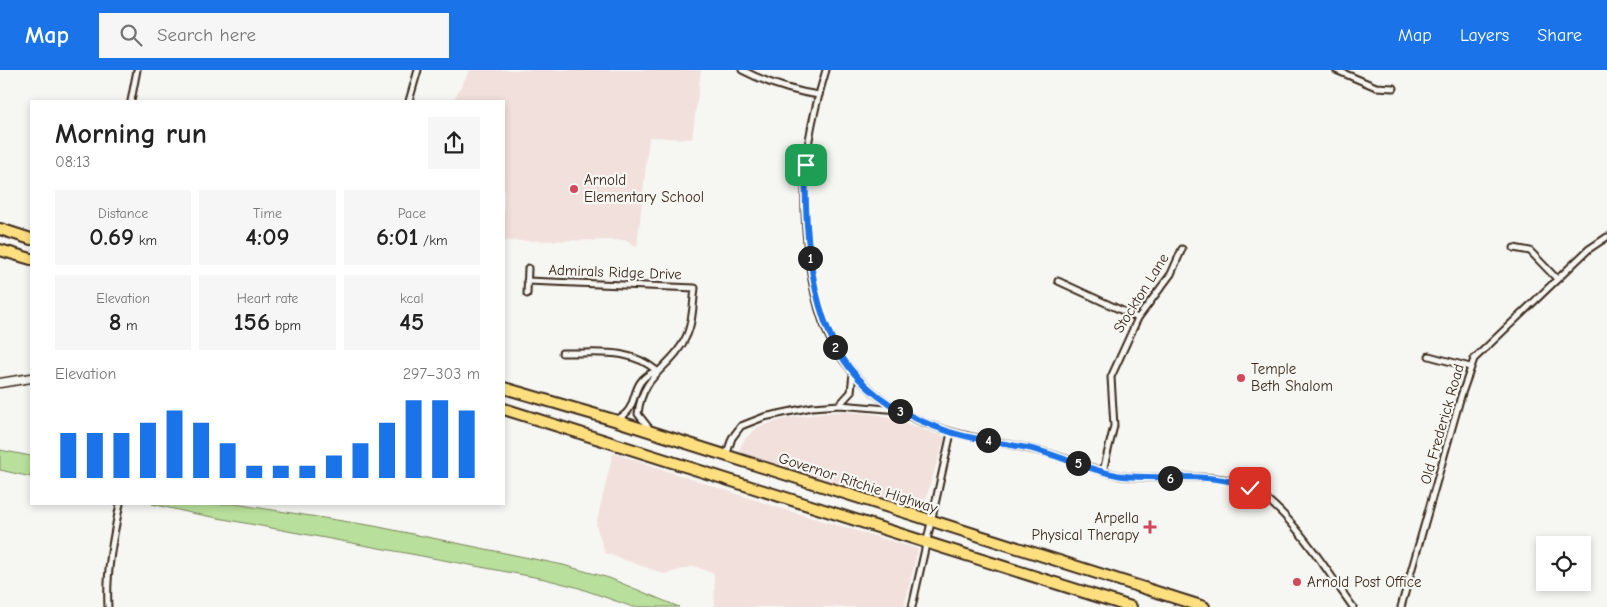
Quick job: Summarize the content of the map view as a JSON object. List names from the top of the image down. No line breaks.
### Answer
{"streets":{"highway":["Governor Ritchie Highway"],"street":["Admirals Ridge Drive","Stockton Lane","Old Frederick Road"]},"crossings":[["Admirals Ridge Drive","Governor Ritchie Highway"]],"places":{"other":["Arnold Elementary School","Temple Beth Shalom","Arnold Post Office"],"health":["Arpella Physical Therapy"]},"page":{"header":"Map","search":"Search here","nav":["Map","Layers","Share"],"heading":["Morning run","08:13"],"stats":[["Distance","0.69 km"],["Time","4:09"],["Pace","6:01 /km"],["Elevation","8 m"],["Heart rate","156 bpm"],["kcal","45"]],"pins":["1","2","3","4","5","6"],"chart":["Elevation","297–303 m"]}}
